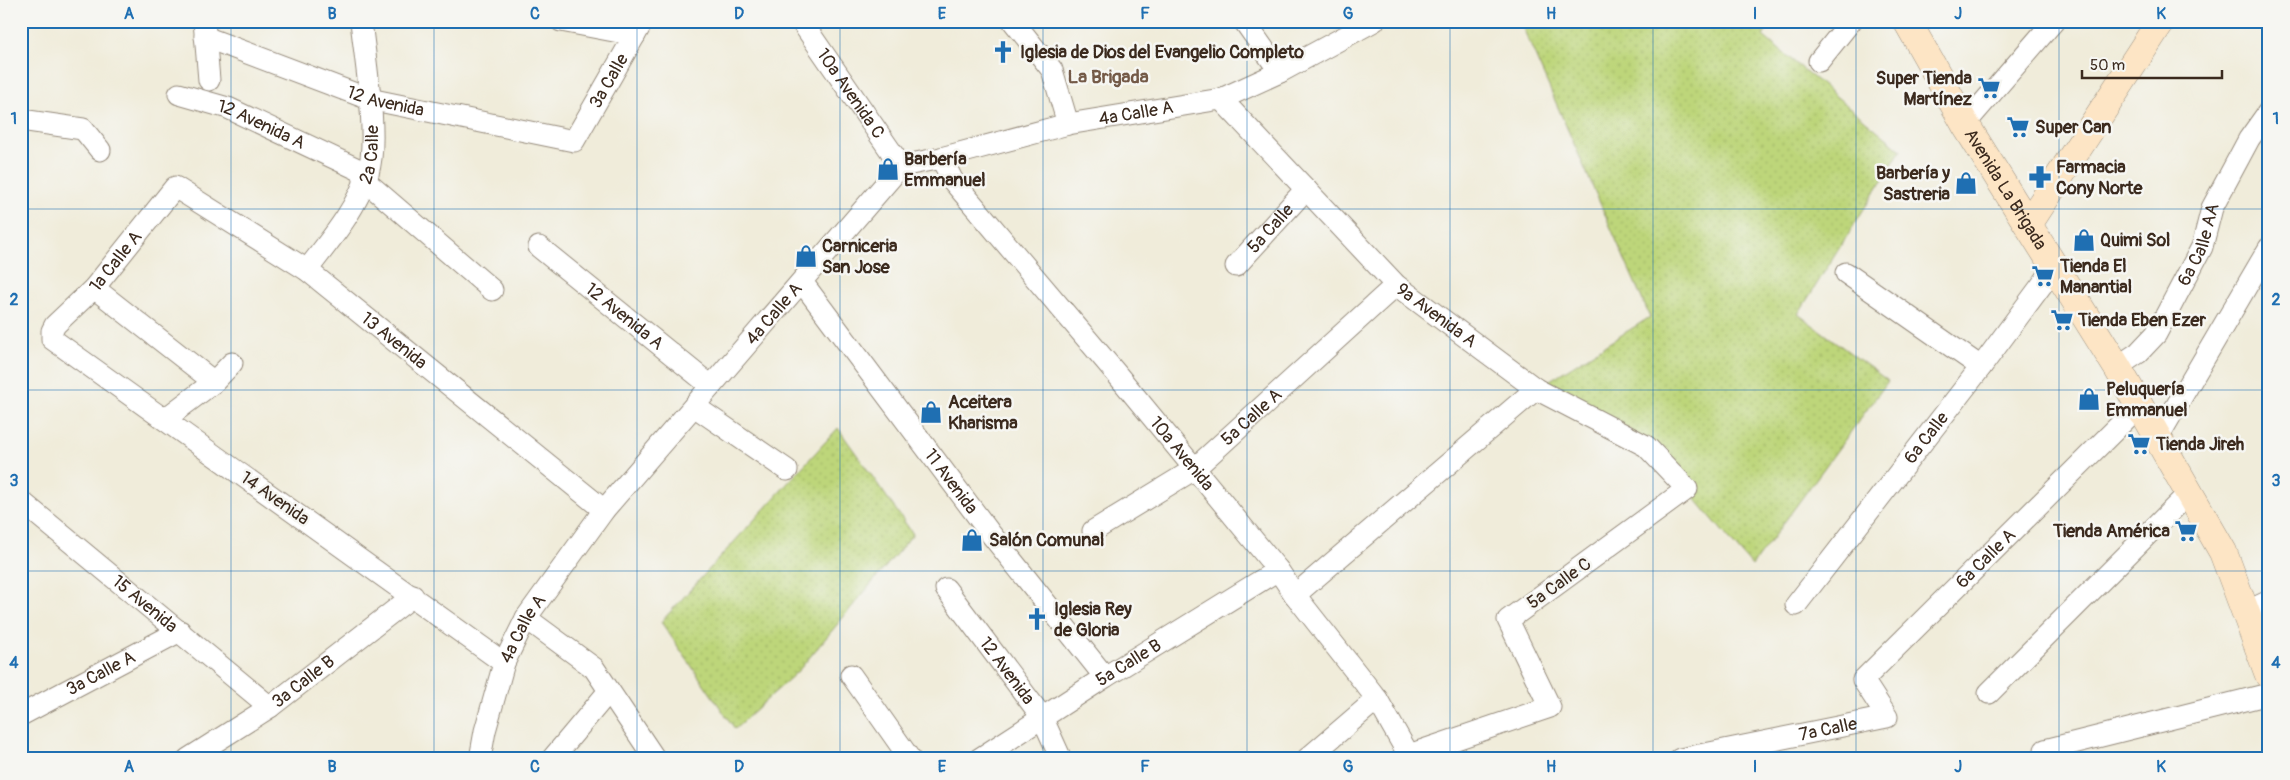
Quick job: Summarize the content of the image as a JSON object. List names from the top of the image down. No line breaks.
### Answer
{"streets":{"main road":["Avenida La Brigada"],"street":["3a Calle","10a Avenida C","12 Avenida","4a Calle A","12 Avenida A","2a Calle","5a Calle","6a Calle AA","1a Calle A","9a Avenida A","13 Avenida","5a Calle A","6a Calle","10a Avenida","11 Avenida","14 Avenida","6a Calle A","5a Calle C","15 Avenida","5a Calle B","3a Calle A","3a Calle B","7a Calle"]},"crossings":[["3a Calle","12 Avenida"],["10a Avenida C","4a Calle A"],["12 Avenida","2a Calle"],["12 Avenida","5a Calle B"],["4a Calle A","12 Avenida A"],["4a Calle A","9a Avenida A"],["4a Calle A","13 Avenida"],["4a Calle A","10a Avenida"],["4a Calle A","11 Avenida"],["4a Calle A","14 Avenida"],["12 Avenida A","2a Calle"],["2a Calle","13 Avenida"],["Avenida La Brigada","6a Calle AA"],["Avenida La Brigada","6a Calle"],["Avenida La Brigada","6a Calle A"],["5a Calle","9a Avenida A"],["1a Calle A","13 Avenida"],["1a Calle A","14 Avenida"],["9a Avenida A","5a Calle A"],["9a Avenida A","5a Calle C"],["5a Calle A","10a Avenida"],["10a Avenida","5a Calle C"],["10a Avenida","5a Calle B"],["11 Avenida","5a Calle B"],["14 Avenida","3a Calle B"],["6a Calle A","7a Calle"],["15 Avenida","3a Calle A"],["15 Avenida","3a Calle B"]],"districts":["La Brigada"],"places":{"church":["Iglesia de Dios del Evangelio Completo","Iglesia Rey de Gloria"],"supermarket":["Super Tienda Martínez","Super Can","Tienda El Manantial","Tienda Eben Ezer","Tienda Jireh","Tienda América"],"shop":["Barbería Emmanuel","Barbería y Sastreria","Quimi Sol","Carniceria San Jose","Peluquería Emmanuel","Aceitera Kharisma","Salón Comunal"],"pharmacy":["Farmacia Cony Norte"]},"scale_bar":"50 m","grid":{"columns":["A","B","C","D","E","F","G","H","I","J","K"],"rows":["1","2","3","4"]}}
